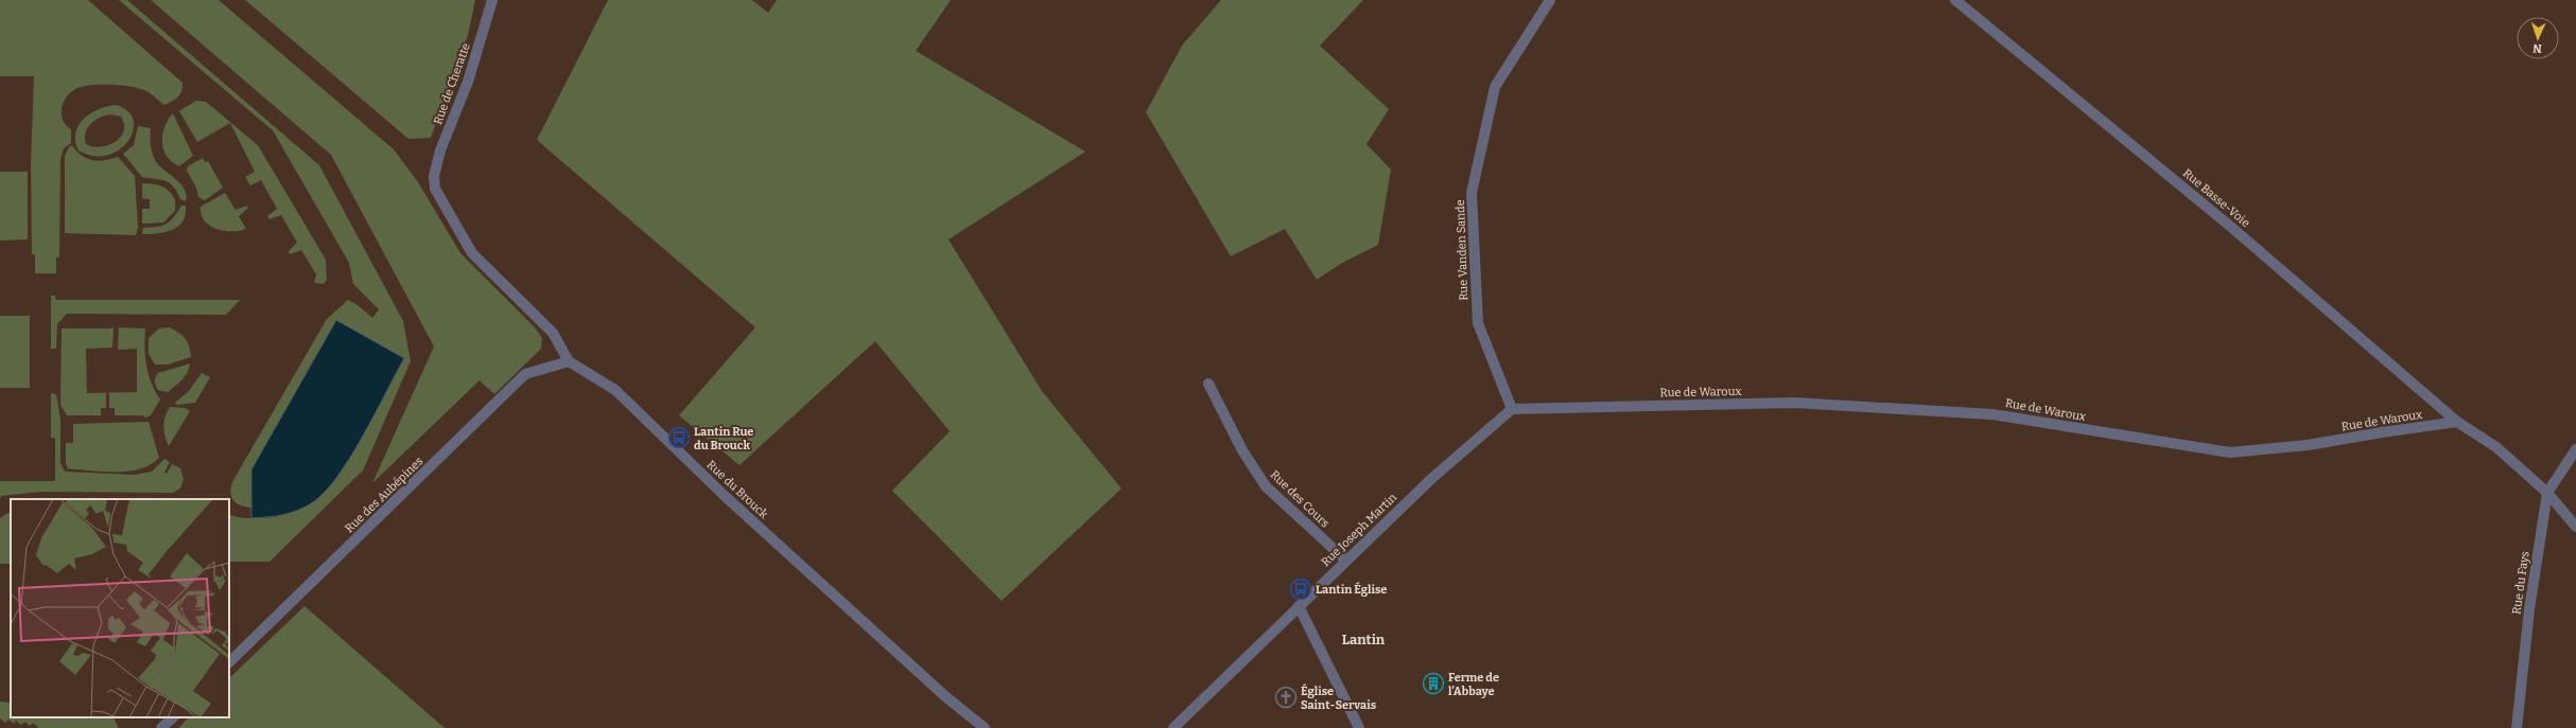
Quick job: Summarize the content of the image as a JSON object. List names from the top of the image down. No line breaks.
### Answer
{"streets":{"street":["Rue de Cheratte","Rue Basse-Voie","Rue Vanden Sande","Rue de Waroux","Rue du Brouck","Rue des Aubépines","Rue des Cours","Rue Joseph Martin","Rue du Fays"]},"crossings":[["Rue de Cheratte","Rue du Brouck"],["Rue Basse-Voie","Rue de Waroux"],["Rue Vanden Sande","Rue de Waroux"],["Rue Vanden Sande","Rue Joseph Martin"],["Rue de Waroux","Rue Joseph Martin"],["Rue du Brouck","Rue des Aubépines"],["Rue des Cours","Rue Joseph Martin"]],"districts":["Lantin"],"places":{"bus stop":["Lantin Rue du Brouck","Lantin Église"],"building":["Ferme de l'Abbaye"],"church":["Église Saint-Servais"]},"north":"bottom"}
